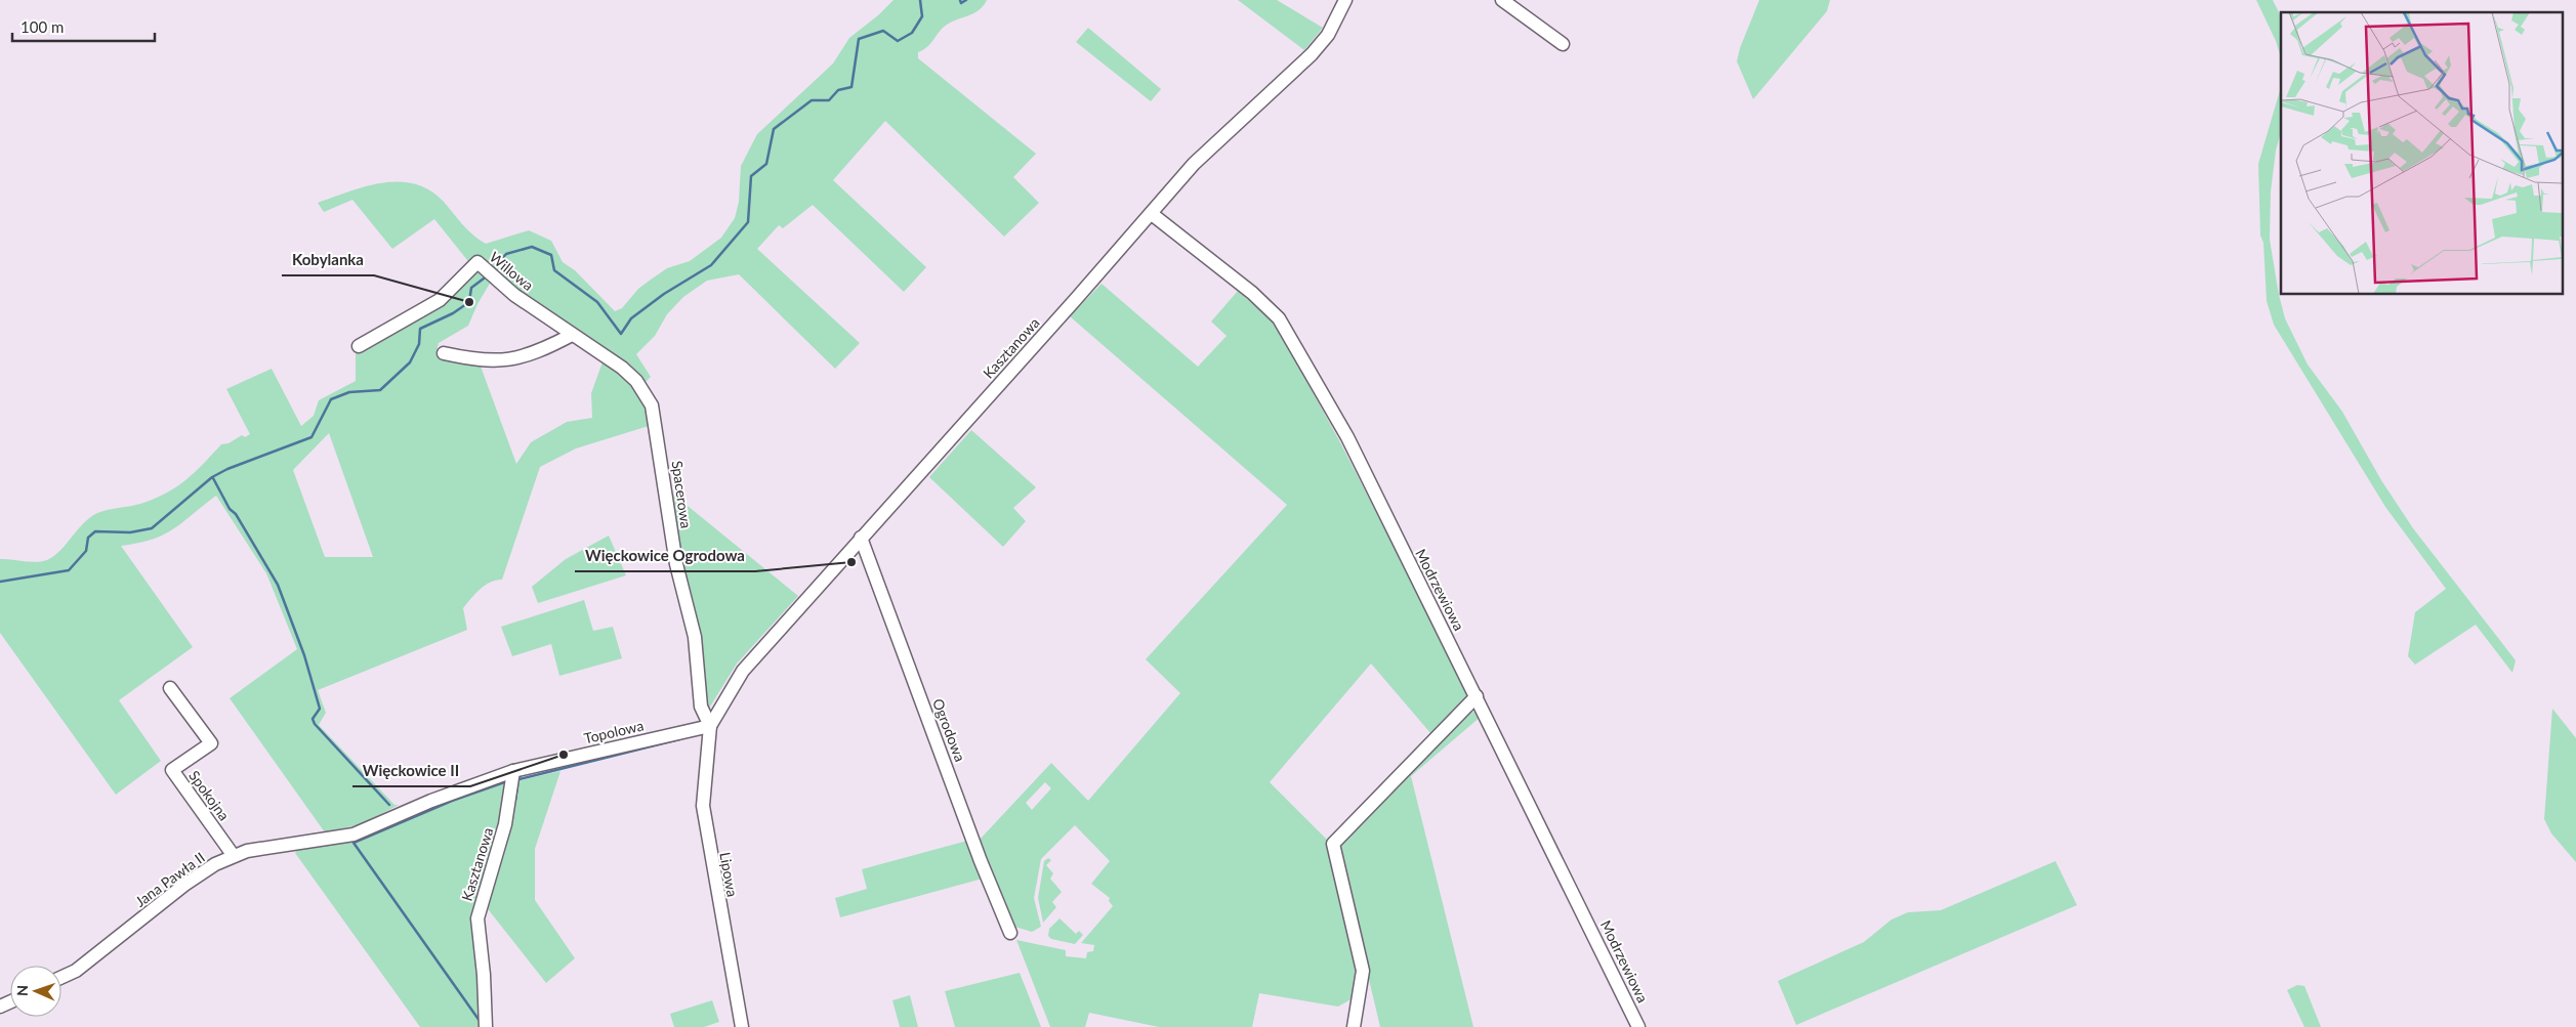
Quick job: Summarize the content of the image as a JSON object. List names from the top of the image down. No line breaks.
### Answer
{"streets":{"street":["Willowa","Kasztanowa","Spacerowa","Modrzewiowa","Ogrodowa","Topolowa","Spokojna","Lipowa","Jana Pawła II"]},"crossings":[["Willowa","Spacerowa"],["Kasztanowa","Spacerowa"],["Kasztanowa","Modrzewiowa"],["Kasztanowa","Ogrodowa"],["Kasztanowa","Topolowa"],["Kasztanowa","Lipowa"],["Spacerowa","Topolowa"],["Spacerowa","Lipowa"],["Topolowa","Lipowa"],["Topolowa","Jana Pawła II"],["Spokojna","Jana Pawła II"]],"places":["Kobylanka","Więckowice Ogrodowa","Więckowice II"],"scale_bar":"100 m","north":"left"}
